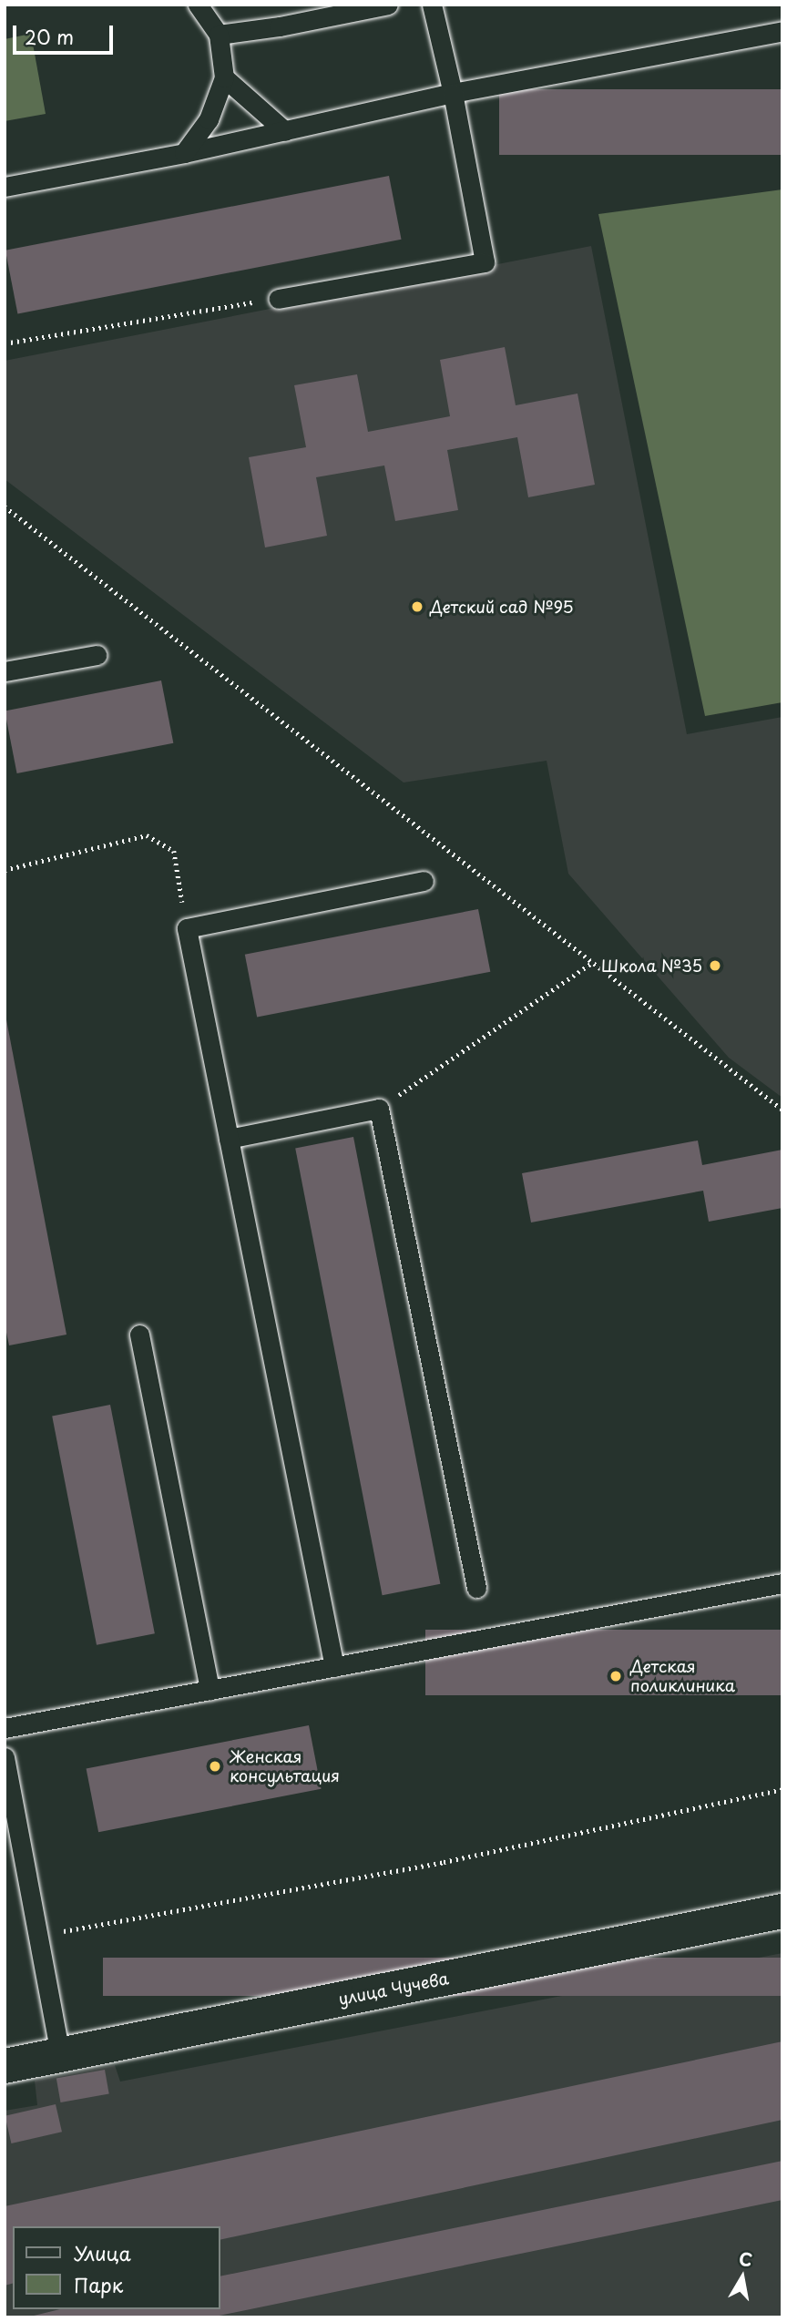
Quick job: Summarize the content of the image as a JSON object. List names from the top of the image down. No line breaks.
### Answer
{"streets":{"street":["улица Чучева"]},"places":["Детский сад №95","Школа №35","Детская поликлиника","Женская консультация"],"legend":["Улица","Парк"],"scale_bar":"20 m","north":"top"}
